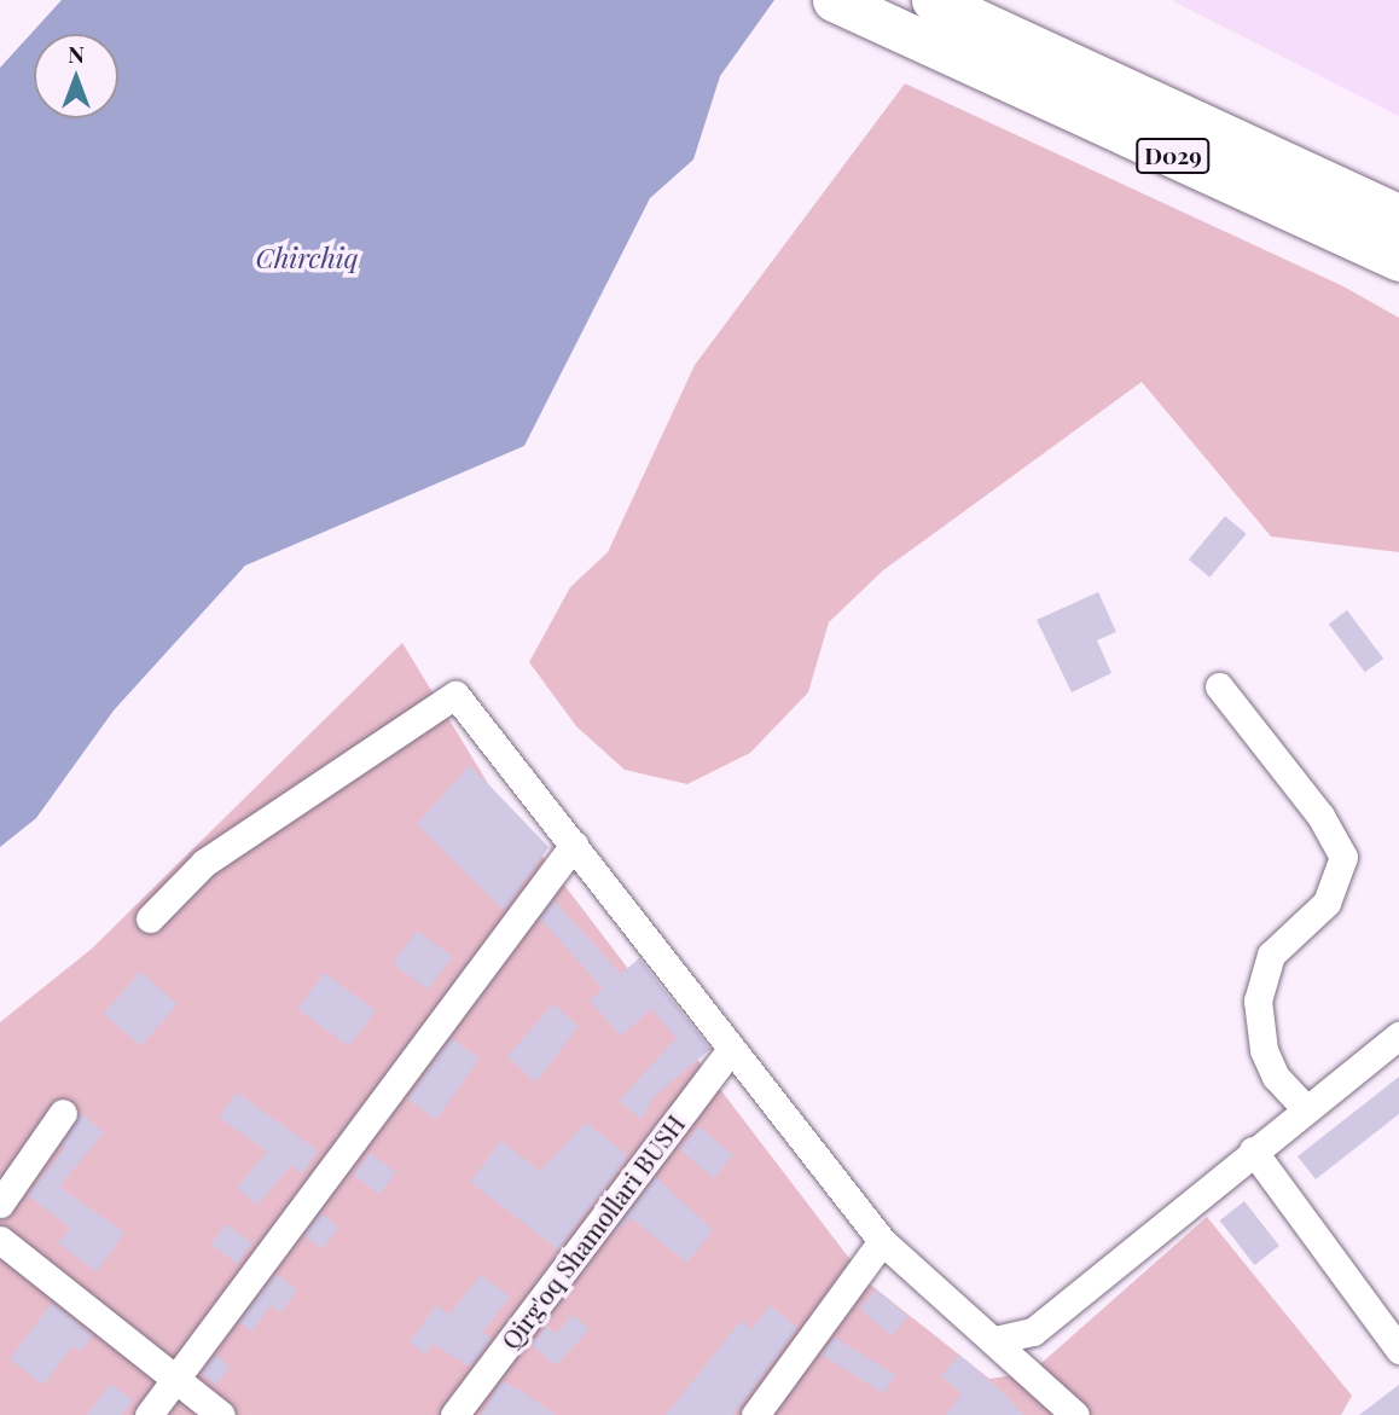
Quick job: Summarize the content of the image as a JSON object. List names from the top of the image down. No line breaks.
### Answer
{"streets":{"highway":["D029"],"street":["Qirg'oq Shamollari BUSH"]},"water":["Chirchiq"],"north":"top"}
